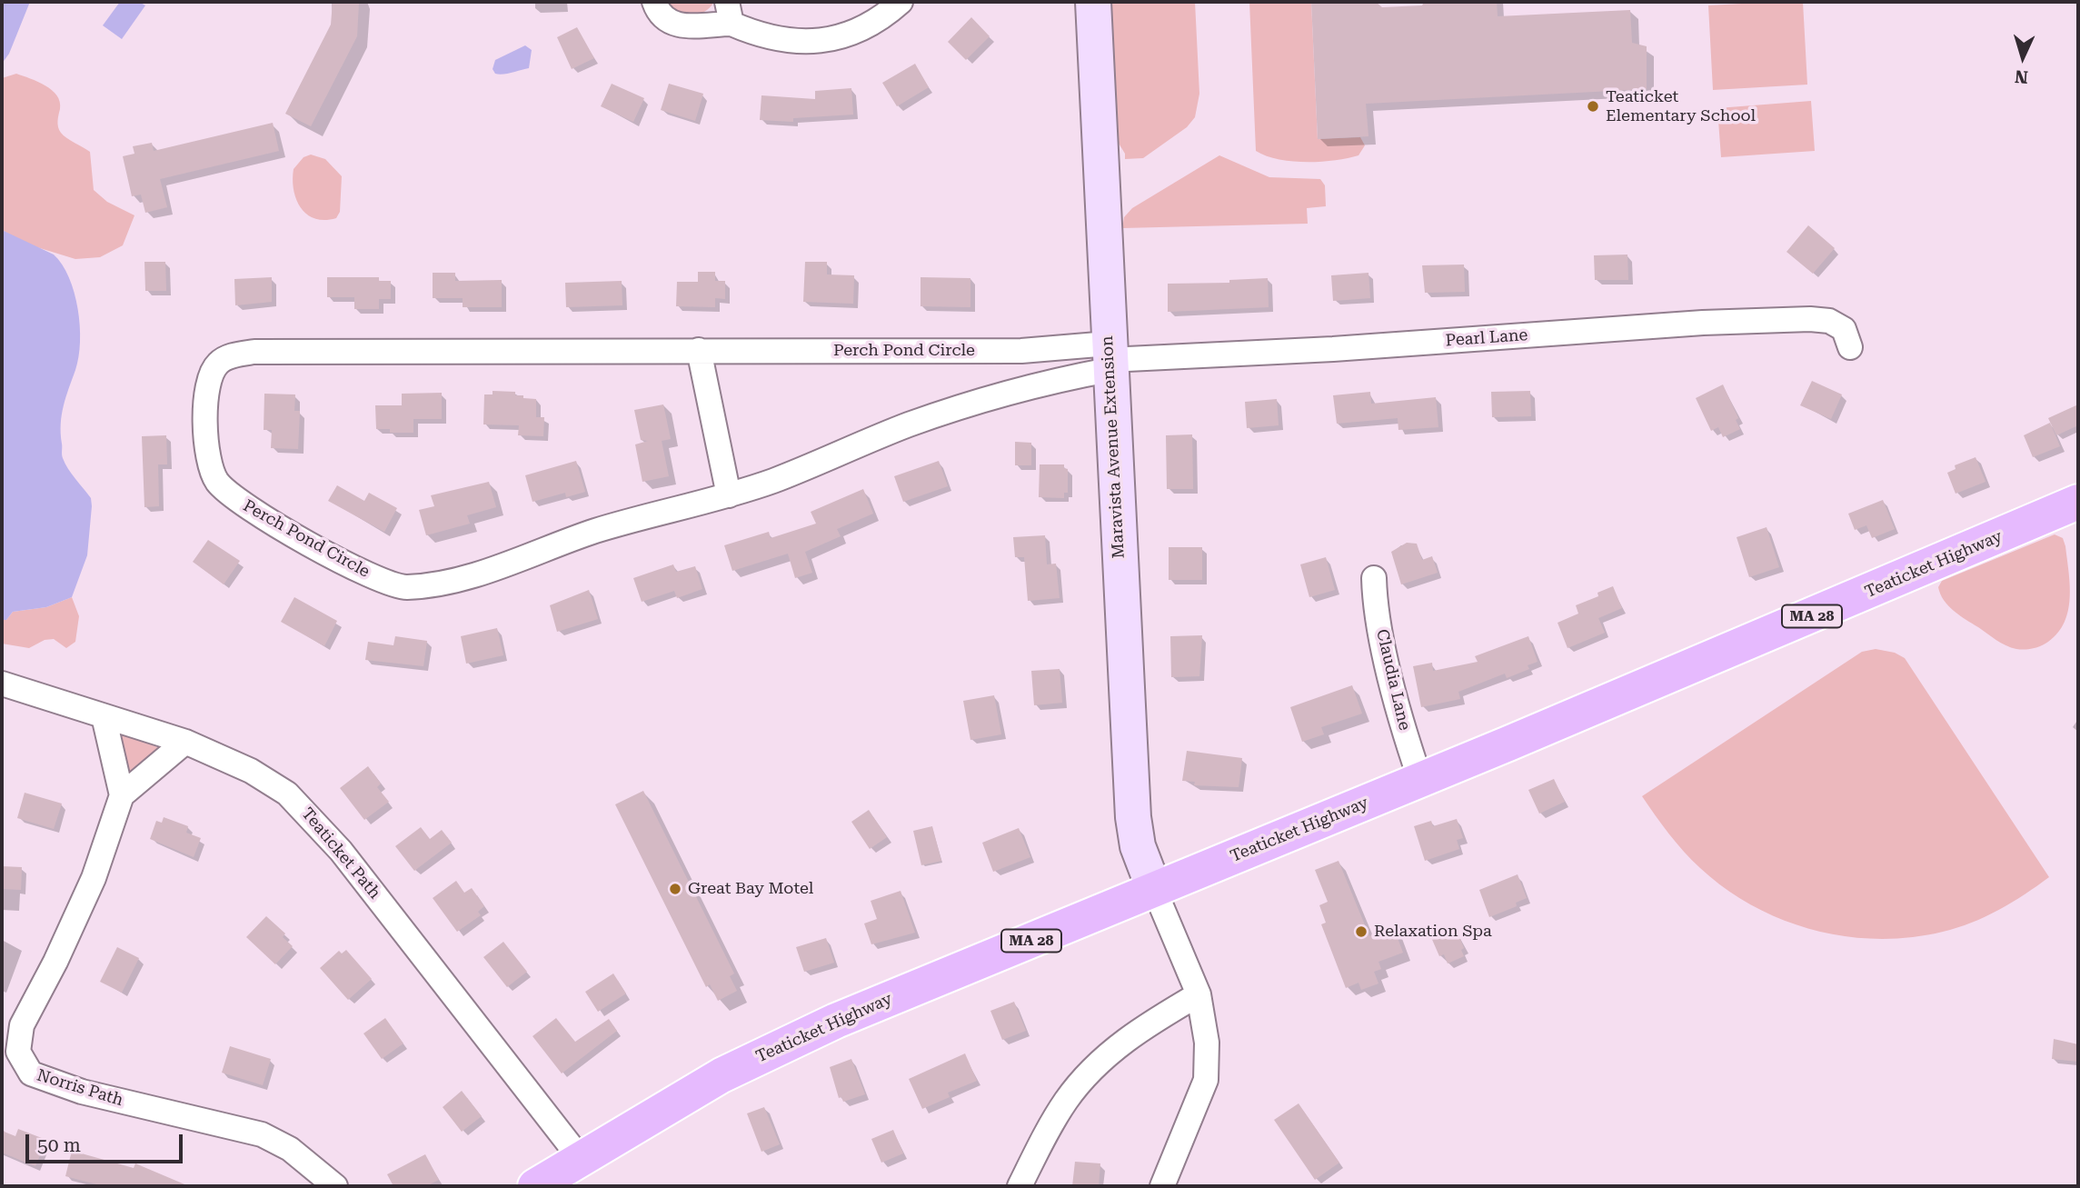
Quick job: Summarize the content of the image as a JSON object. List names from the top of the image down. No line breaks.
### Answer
{"streets":{"main road":["Maravista Avenue Extension","Teaticket Highway","MA 28"],"street":["Pearl Lane","Perch Pond Circle","Claudia Lane","Teaticket Path","Norris Path"]},"crossings":[["Pearl Lane","Perch Pond Circle"],["Pearl Lane","Maravista Avenue Extension"],["Perch Pond Circle","Maravista Avenue Extension"],["Maravista Avenue Extension","Teaticket Highway"],["Teaticket Highway","Claudia Lane"],["Teaticket Highway","Teaticket Path"]],"places":["Teaticket Elementary School","Great Bay Motel","Relaxation Spa"],"scale_bar":"50 m","north":"bottom"}
